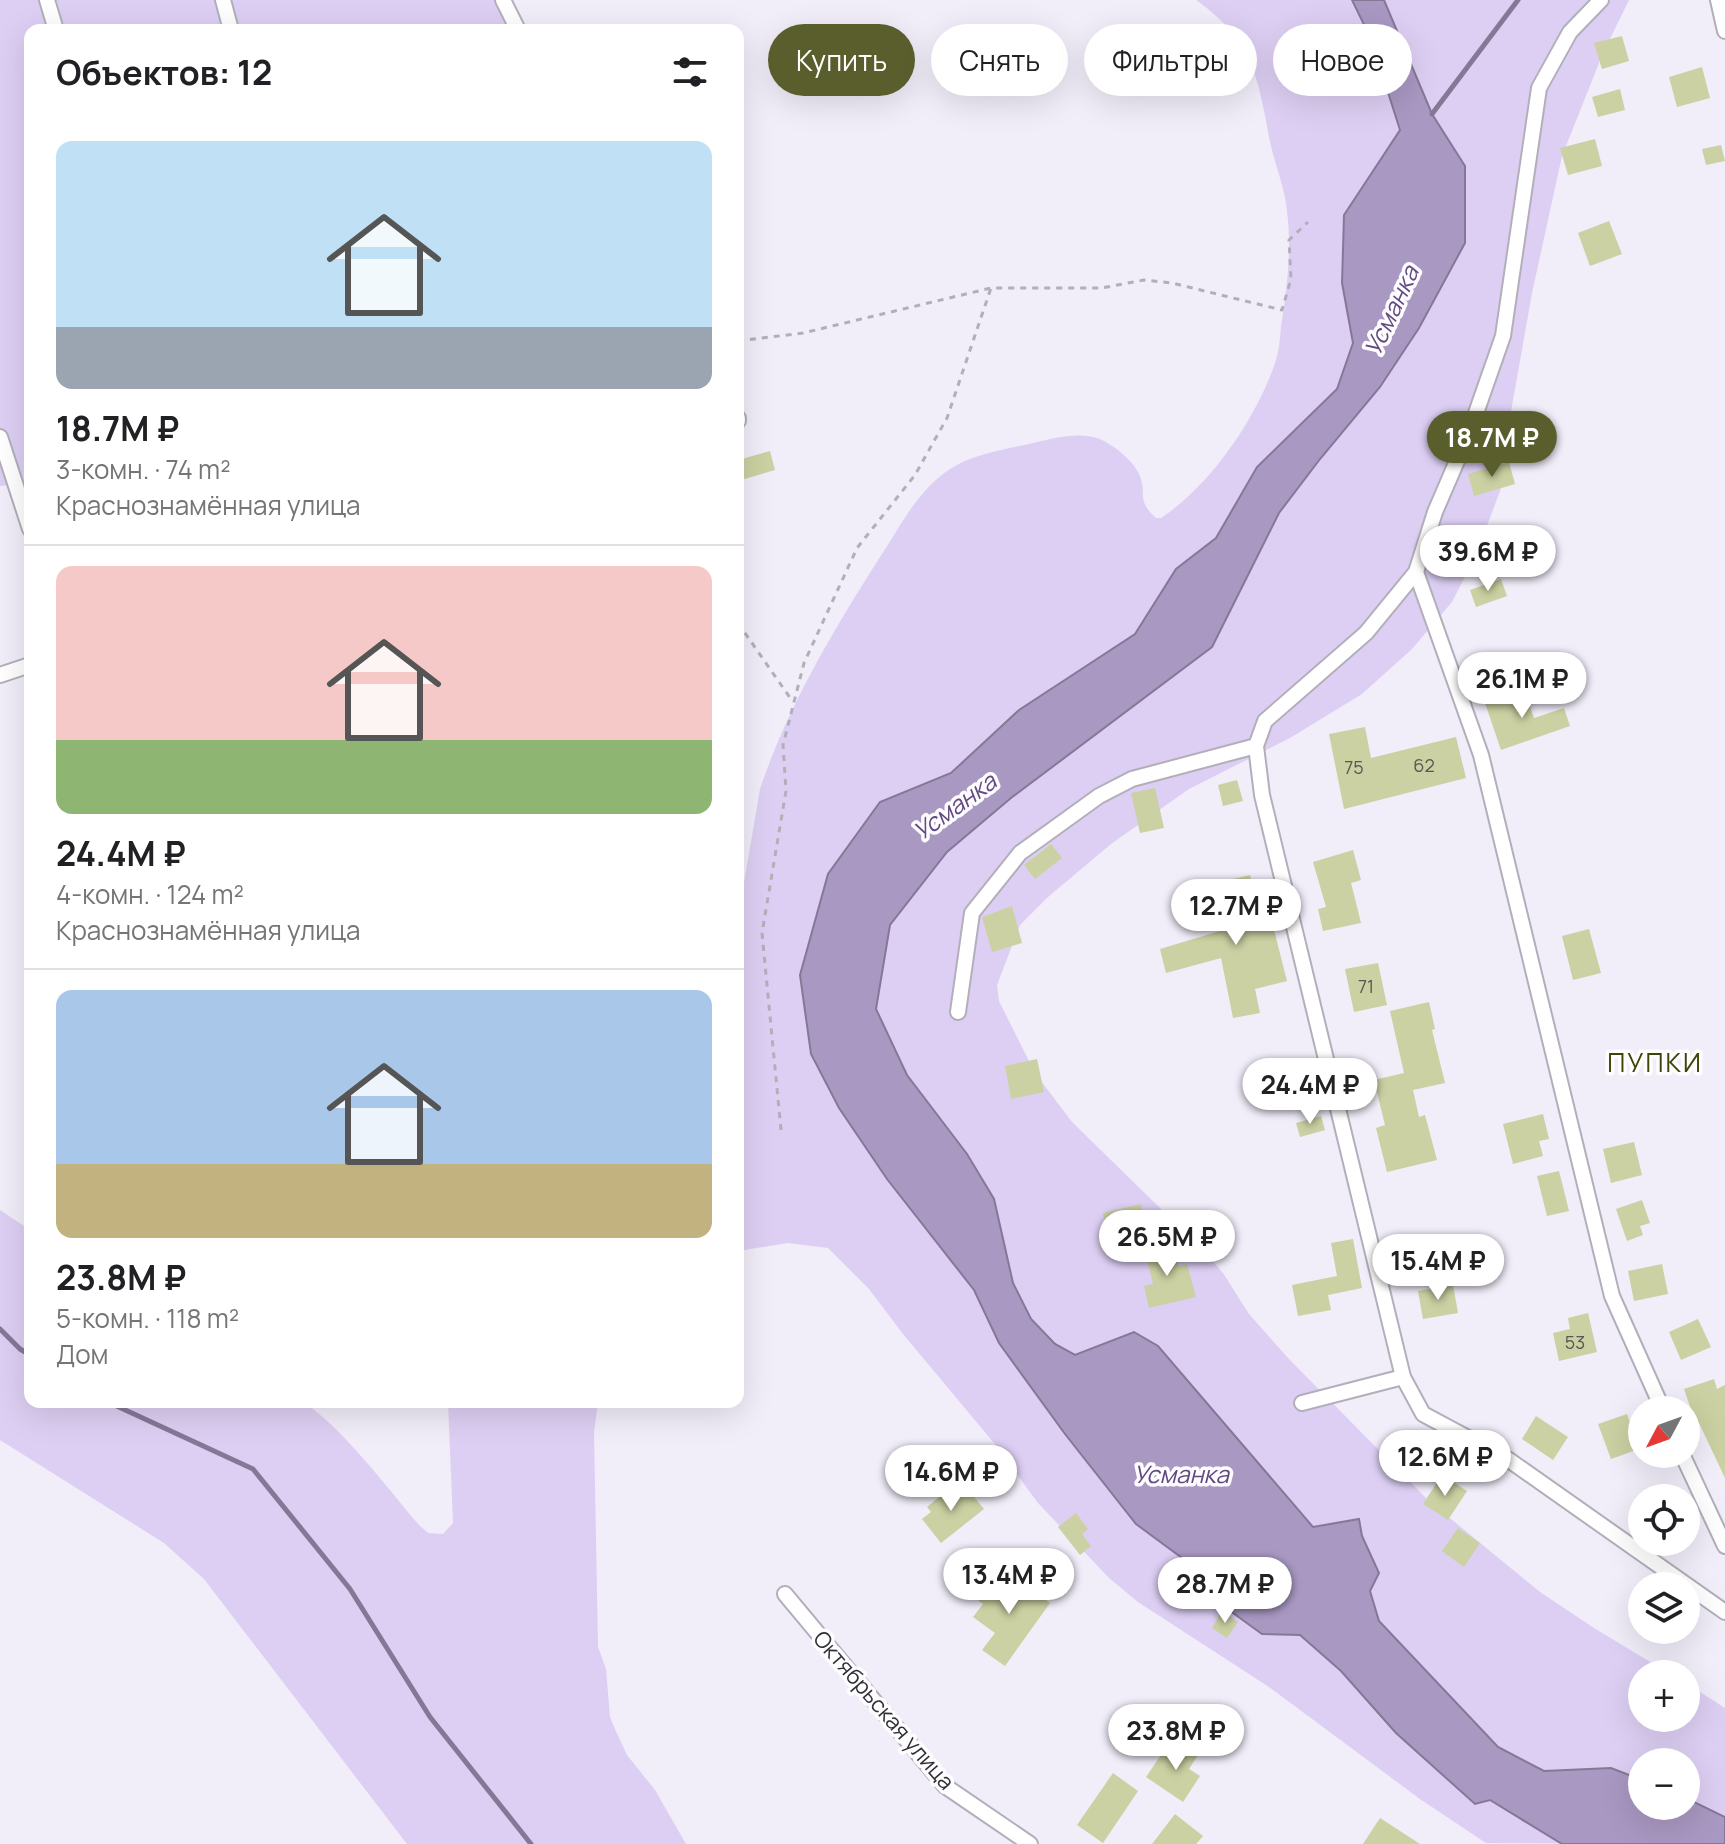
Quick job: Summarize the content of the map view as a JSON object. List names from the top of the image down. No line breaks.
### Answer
{"streets":{"street":["Октябрьская улица"]},"districts":["ПУПКИ"],"water":["Усманка"],"house_numbers":["62","75","71","53"],"north":"bottom left","page":{"chip":["Купить","Снять","Фильтры","Новое"],"heading":"Объектов: 12","list":[{"name":"18.7M ₽","note":"3-комн. · 74 m² · Краснознамённая улица"},{"name":"24.4M ₽","note":"4-комн. · 124 m² · Краснознамённая улица"},{"name":"23.8M ₽","note":"5-комн. · 118 m² · Дом"}],"price":["18.7M ₽","39.6M ₽","26.1M ₽","12.7M ₽","24.4M ₽","26.5M ₽","15.4M ₽","12.6M ₽","14.6M ₽","13.4M ₽","28.7M ₽","23.8M ₽"],"map_buttons":["+","−"]}}
